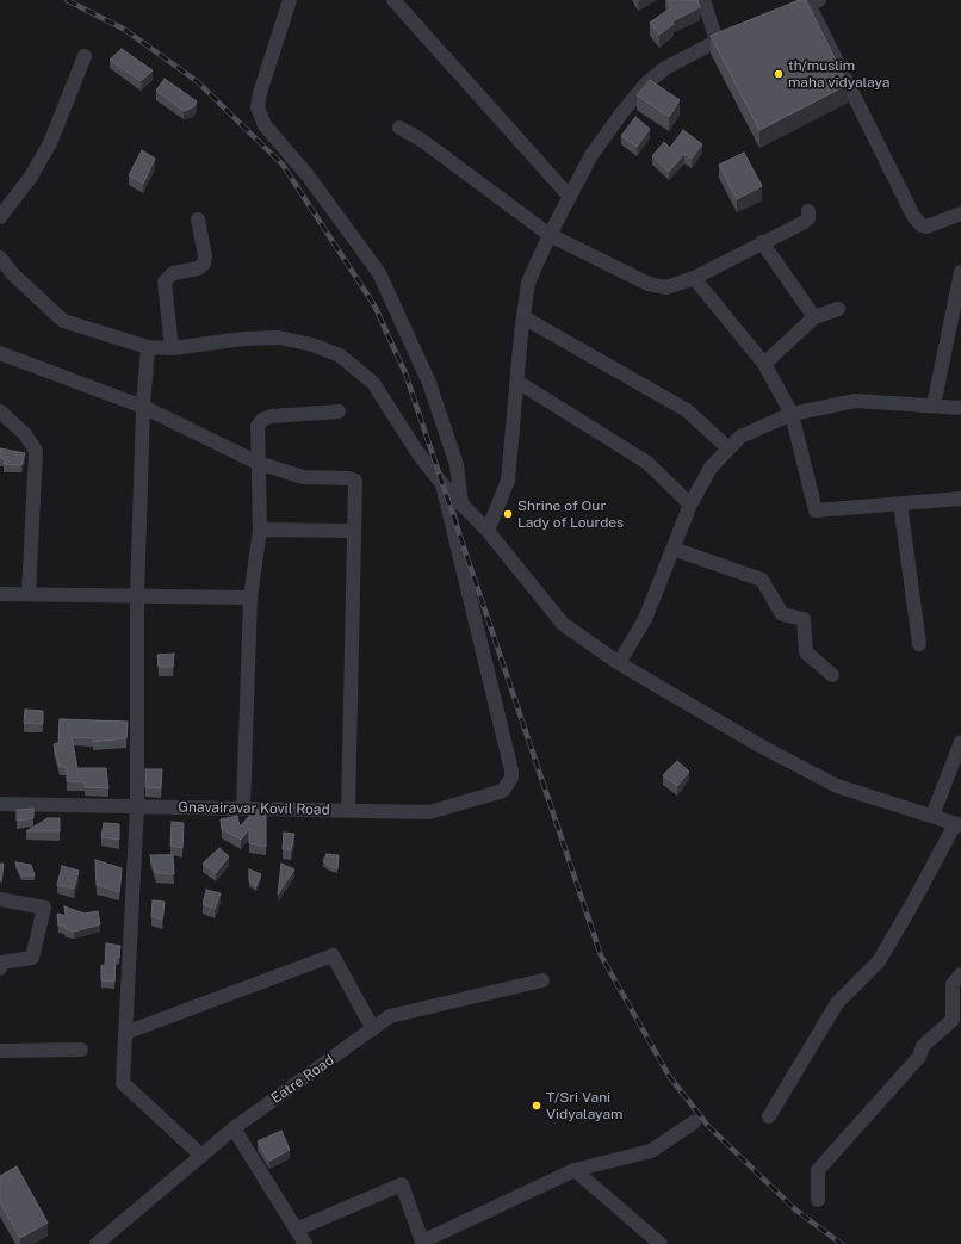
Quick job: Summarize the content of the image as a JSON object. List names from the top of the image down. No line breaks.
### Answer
{"streets":{"street":["Gnavairavar Kovil Road","Eatre Road"]},"places":["th/muslim maha vidyalaya","Shrine of Our Lady of Lourdes","T/Sri Vani Vidyalayam"]}
